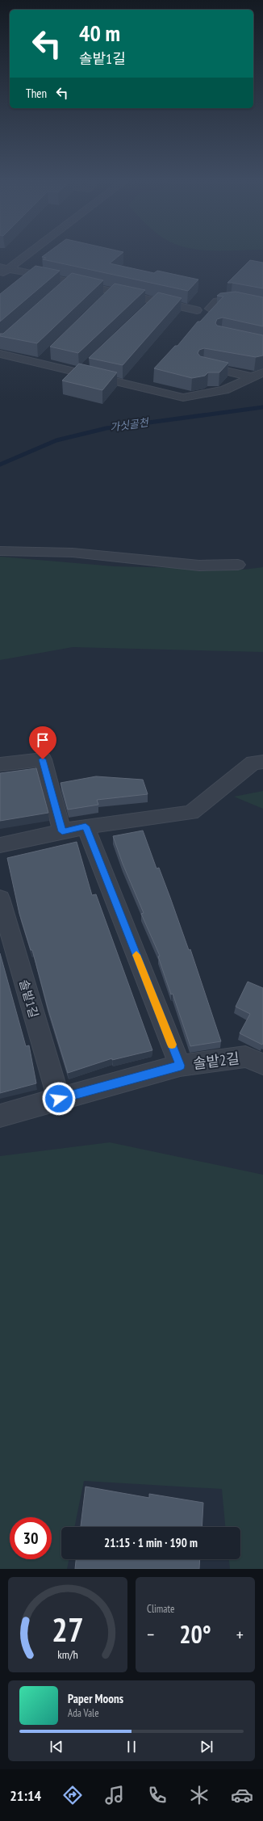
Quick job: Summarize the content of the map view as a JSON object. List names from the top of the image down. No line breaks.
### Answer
{"streets":{"street":["솔밭1길","솔밭2길"]},"crossings":[["솔밭1길","솔밭2길"]],"water":["가싯골천"],"page":{"turn":["40 m","솔밭1길"],"then":"Then","limit":"30","trip":"21:15 · 1 min · 190 m","tile":"Climate","heat":["−","20°","+"],"song":["Paper Moons","Ada Vale"],"tabs":"21:14","gauge":["27","km/h"]}}
